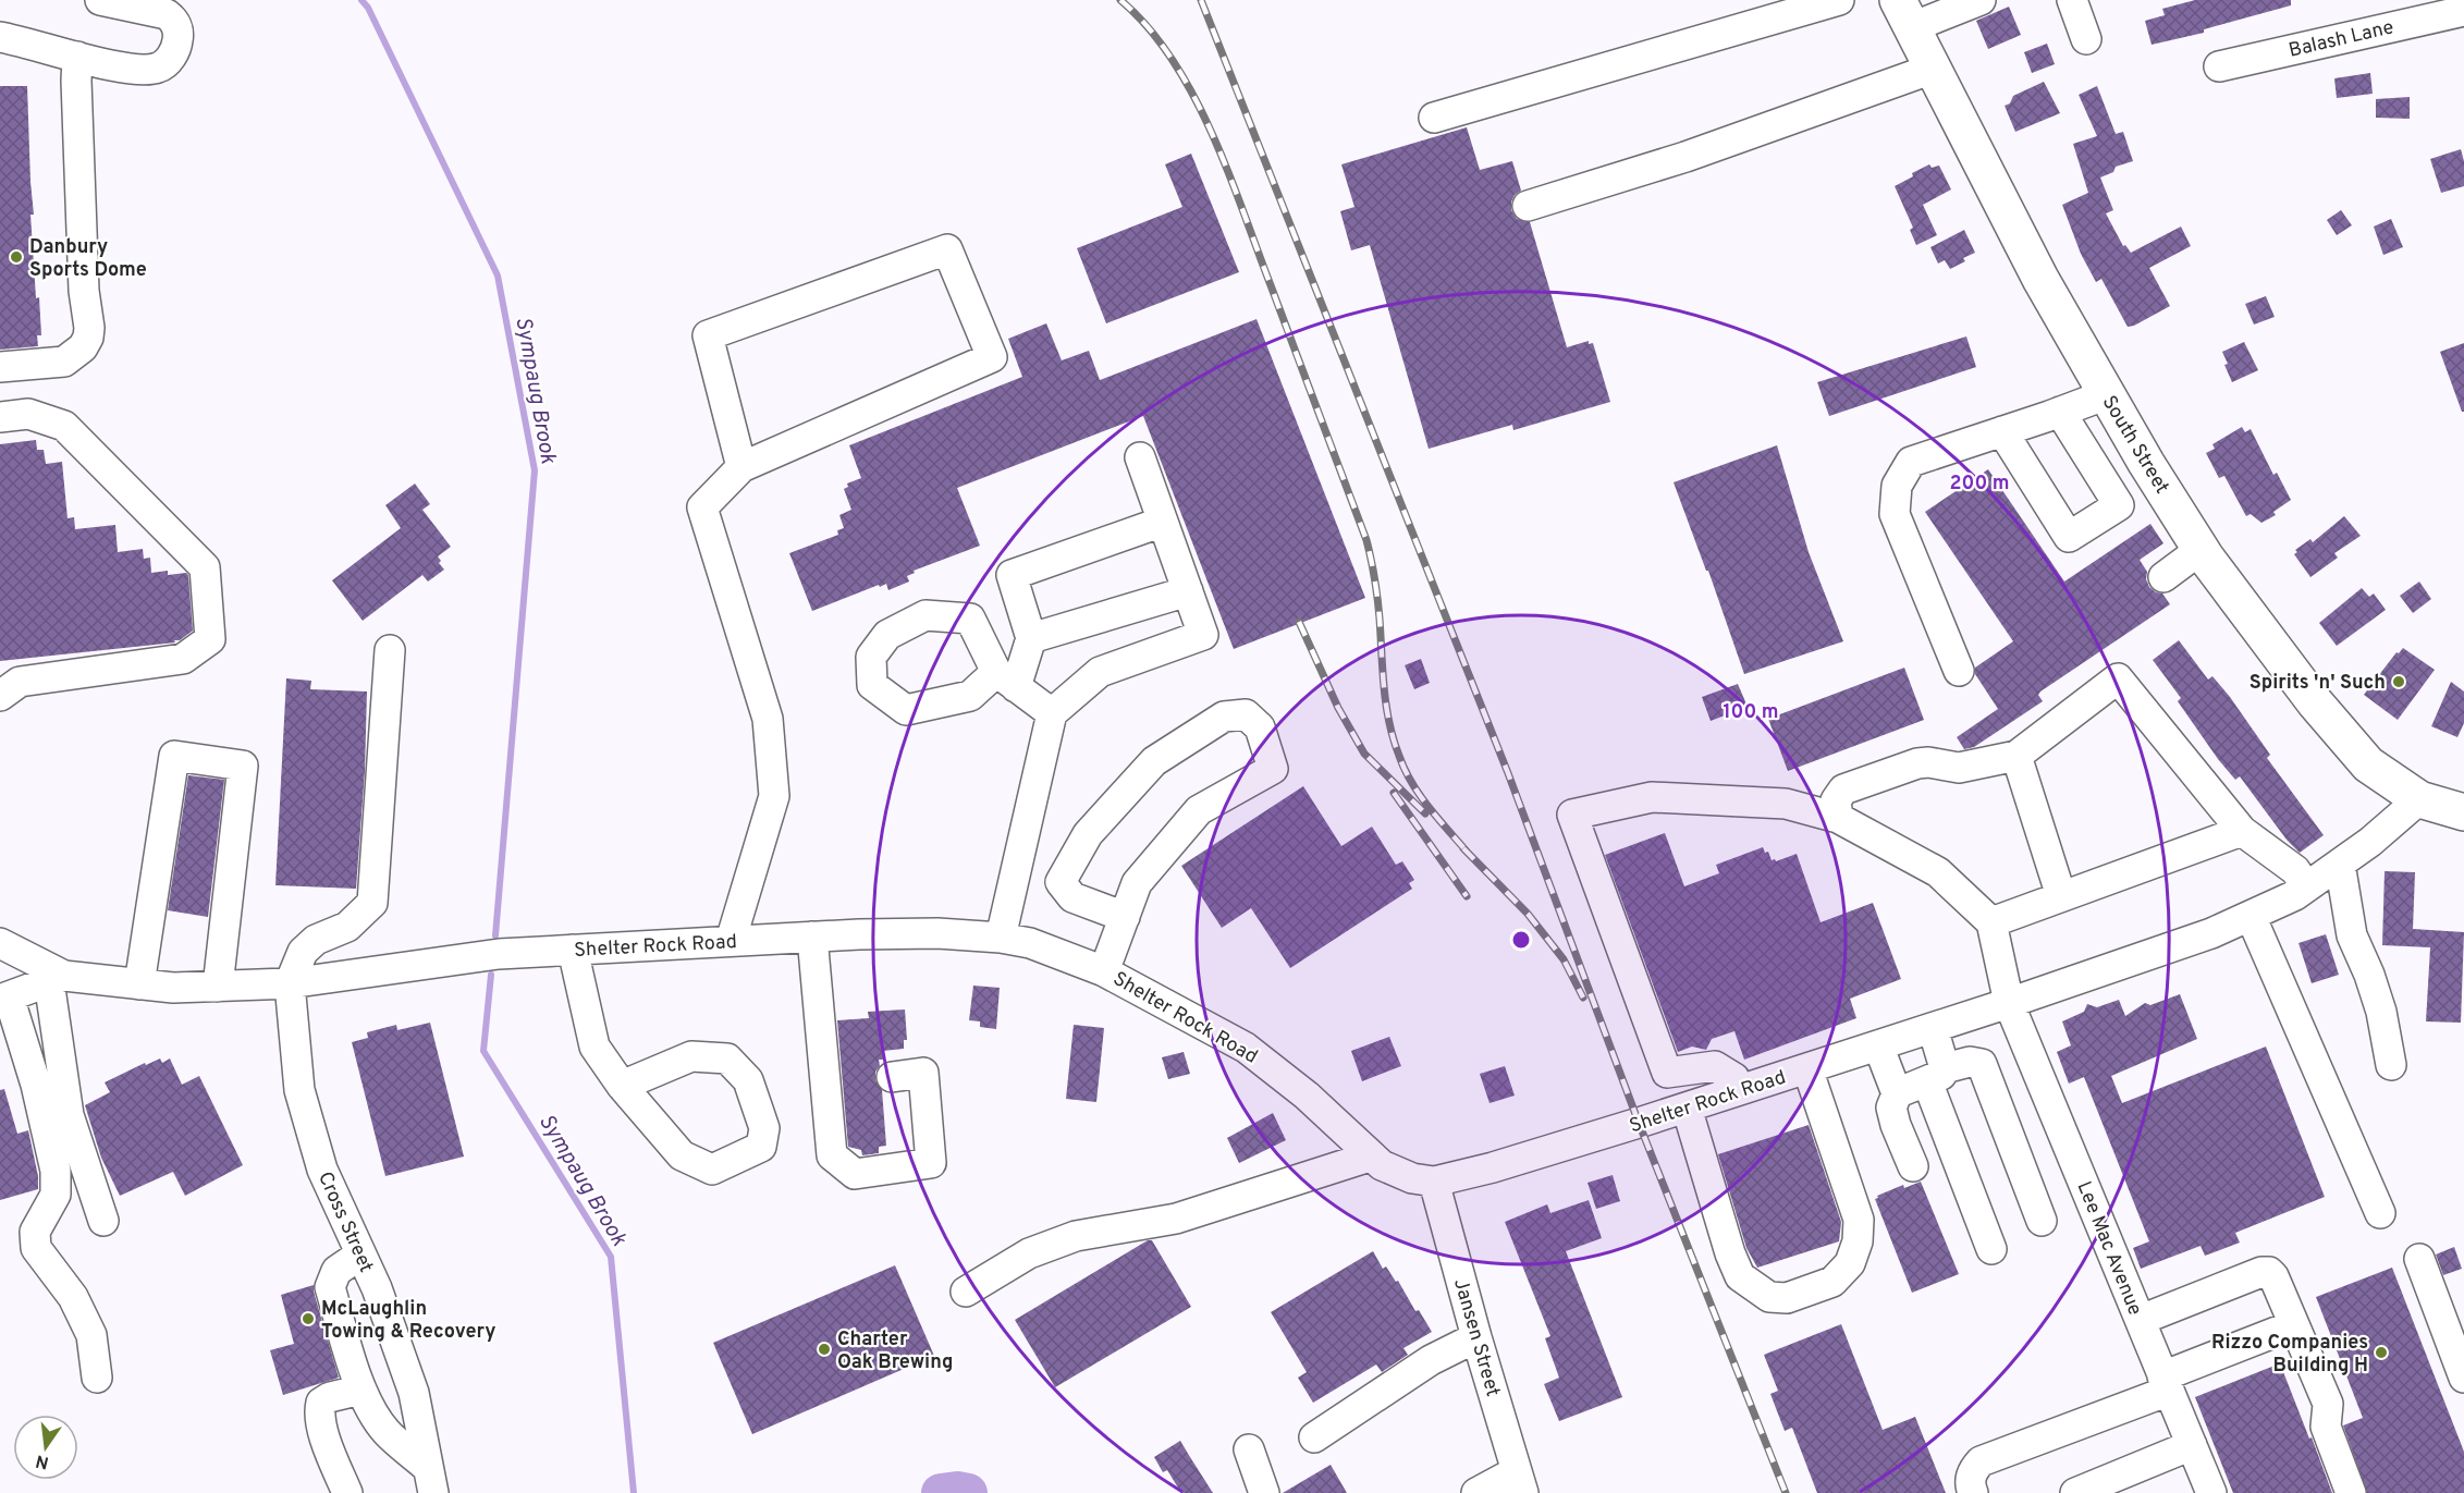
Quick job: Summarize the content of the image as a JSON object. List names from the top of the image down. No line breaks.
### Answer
{"streets":{"main road":["South Street"],"street":["Balash Lane","Shelter Rock Road","Cross Street","Lee Mac Avenue","Jansen Street"]},"crossings":[["South Street","Shelter Rock Road"],["Shelter Rock Road","Cross Street"],["Shelter Rock Road","Lee Mac Avenue"],["Shelter Rock Road","Jansen Street"]],"water":["Sympaug Brook"],"places":["Danbury Sports Dome","Spirits 'n' Such","McLaughlin Towing & Recovery","Charter Oak Brewing","Rizzo Companies Building H"],"north":"bottom","rings":["200 m","100 m"]}
